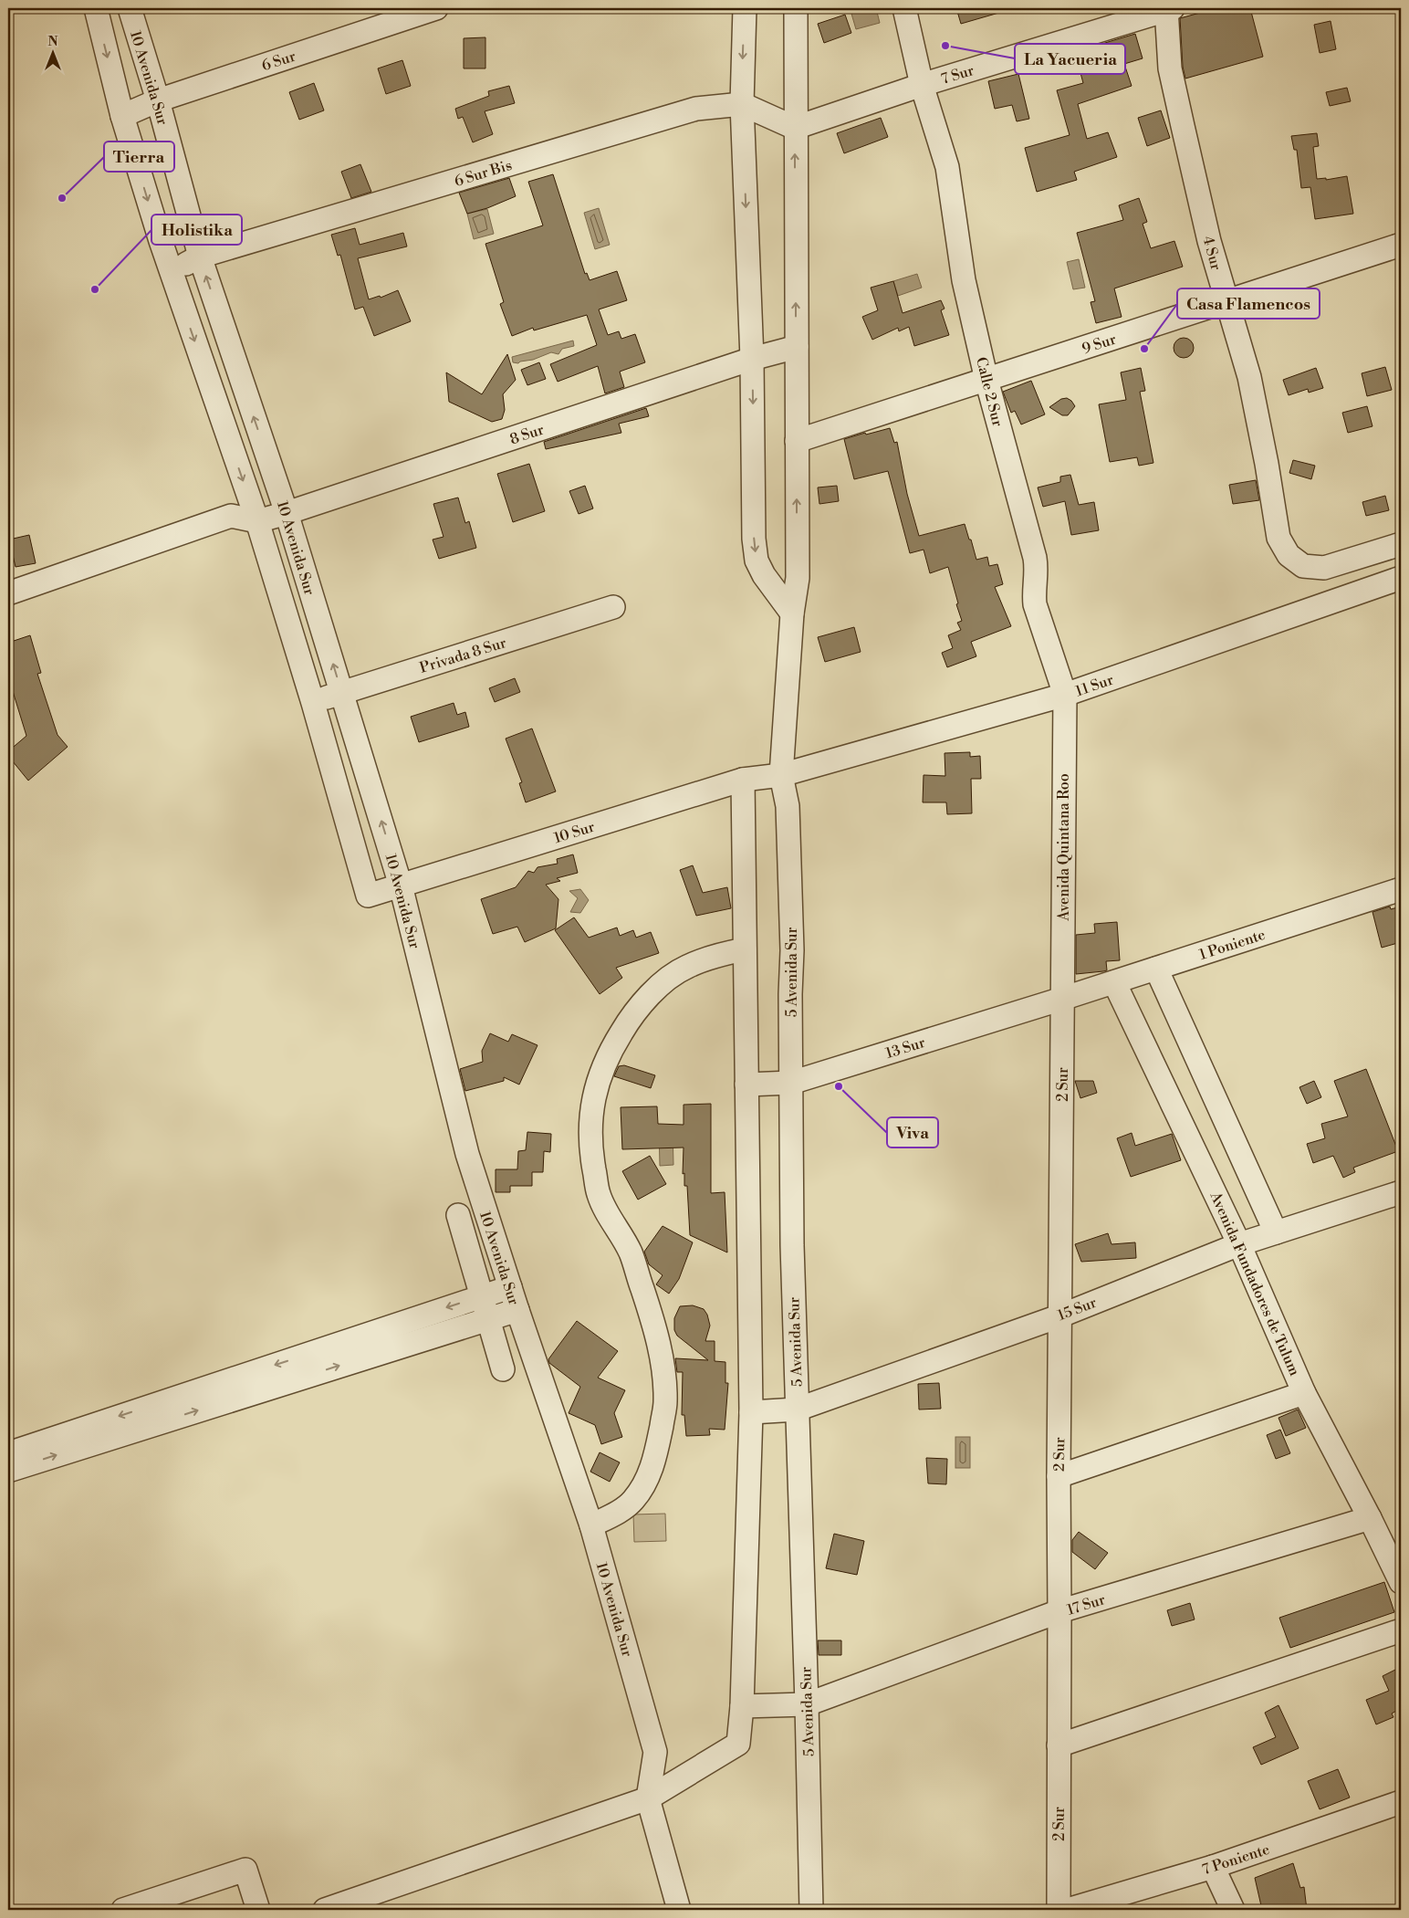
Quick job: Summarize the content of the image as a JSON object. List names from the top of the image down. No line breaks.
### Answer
{"streets":{"street":["6 Sur","7 Sur","10 Avenida Sur","6 Sur Bis","4 Sur","9 Sur","Calle 2 Sur","8 Sur","Privada 8 Sur","11 Sur","10 Sur","Avenida Quintana Roo","1 Poniente","5 Avenida Sur","13 Sur","2 Sur","Avenida Fundadores de Tulum","15 Sur","17 Sur","7 Poniente"]},"crossings":[["6 Sur","10 Avenida Sur"],["7 Sur","6 Sur Bis"],["7 Sur","4 Sur"],["7 Sur","Calle 2 Sur"],["7 Sur","5 Avenida Sur"],["10 Avenida Sur","6 Sur Bis"],["10 Avenida Sur","8 Sur"],["10 Avenida Sur","Privada 8 Sur"],["10 Avenida Sur","10 Sur"],["6 Sur Bis","5 Avenida Sur"],["4 Sur","9 Sur"],["9 Sur","Calle 2 Sur"],["9 Sur","5 Avenida Sur"],["Calle 2 Sur","11 Sur"],["Calle 2 Sur","Avenida Quintana Roo"],["8 Sur","5 Avenida Sur"],["Privada 8 Sur","10 Sur"],["11 Sur","10 Sur"],["11 Sur","Avenida Quintana Roo"],["11 Sur","5 Avenida Sur"],["10 Sur","5 Avenida Sur"],["Avenida Quintana Roo","1 Poniente"],["Avenida Quintana Roo","13 Sur"],["Avenida Quintana Roo","2 Sur"],["1 Poniente","13 Sur"],["1 Poniente","2 Sur"],["1 Poniente","Avenida Fundadores de Tulum"],["5 Avenida Sur","13 Sur"],["5 Avenida Sur","15 Sur"],["5 Avenida Sur","17 Sur"],["13 Sur","2 Sur"],["2 Sur","15 Sur"],["2 Sur","17 Sur"],["Avenida Fundadores de Tulum","15 Sur"],["Avenida Fundadores de Tulum","17 Sur"]],"places":["La Yacueria","Tierra","Holistika","Casa Flamencos","Viva"],"north":"top"}
